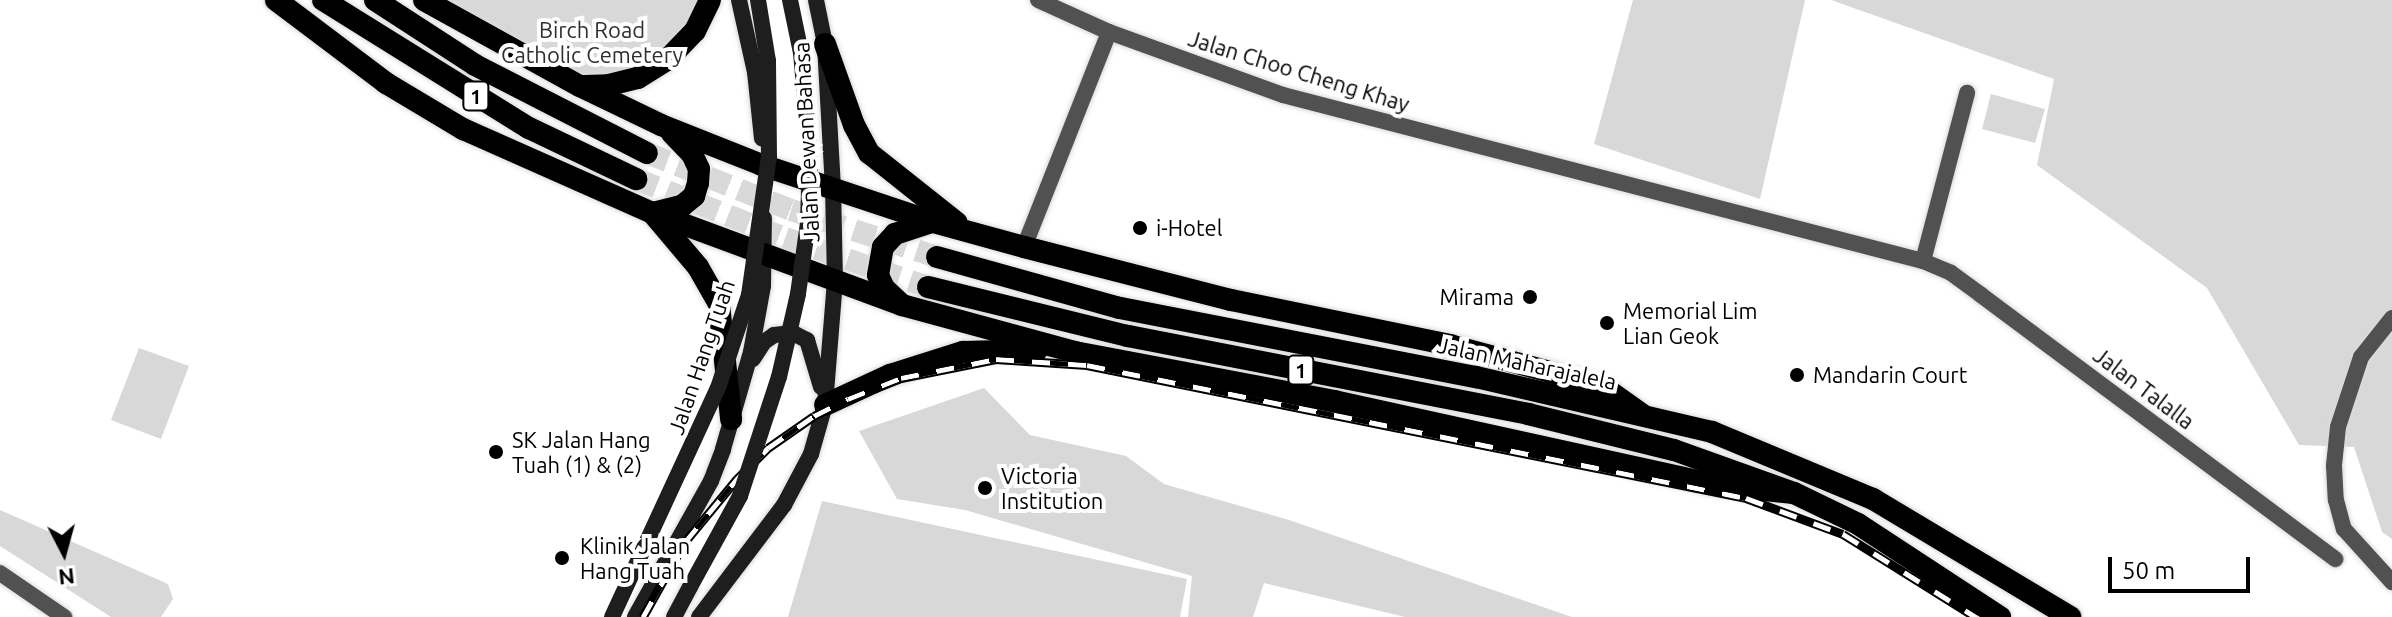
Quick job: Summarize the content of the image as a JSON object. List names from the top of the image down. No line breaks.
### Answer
{"streets":{"highway":["1","Jalan Maharajalela"],"main road":["Jalan Dewan Bahasa","Jalan Hang Tuah"],"street":["Jalan Choo Cheng Khay","Jalan Talalla"]},"crossings":[["Jalan Choo Cheng Khay","Jalan Talalla"],["Jalan Dewan Bahasa","Jalan Hang Tuah"]],"parks":["Birch Road Catholic Cemetery"],"places":["i-Hotel","Mirama","Memorial Lim Lian Geok","Mandarin Court","SK Jalan Hang Tuah (1) & (2)","Victoria Institution","Klinik Jalan Hang Tuah"],"scale_bar":"50 m","north":"bottom"}
